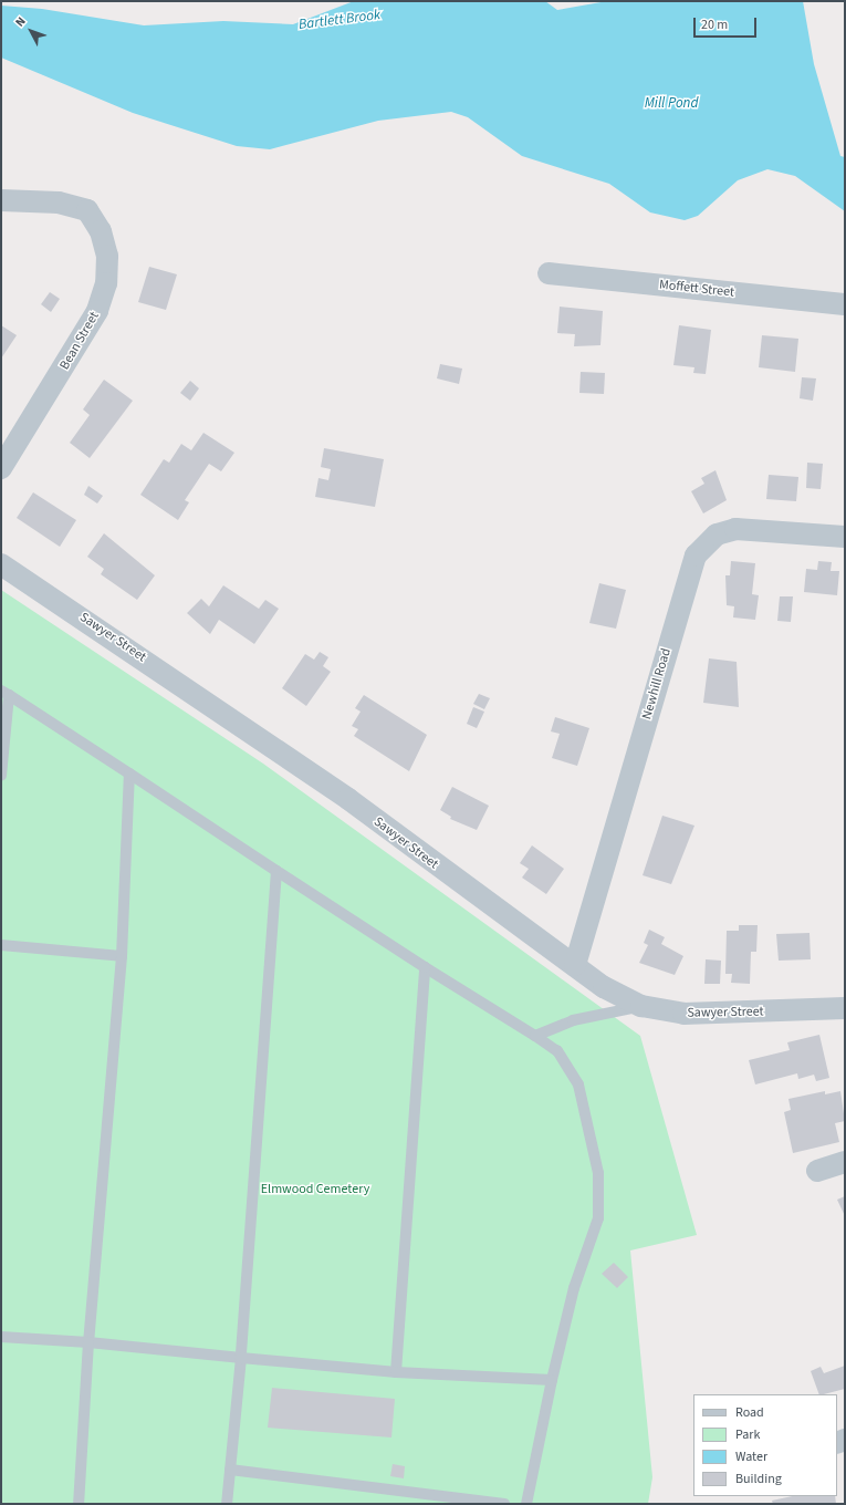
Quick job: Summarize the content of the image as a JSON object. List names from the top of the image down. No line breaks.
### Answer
{"streets":{"street":["Moffett Street","Bean Street","Sawyer Street","Newhill Road"]},"crossings":[["Sawyer Street","Newhill Road"]],"water":["Bartlett Brook","Mill Pond"],"parks":["Elmwood Cemetery"],"legend":["Road","Park","Water","Building"],"scale_bar":"20 m","north":"top left"}
